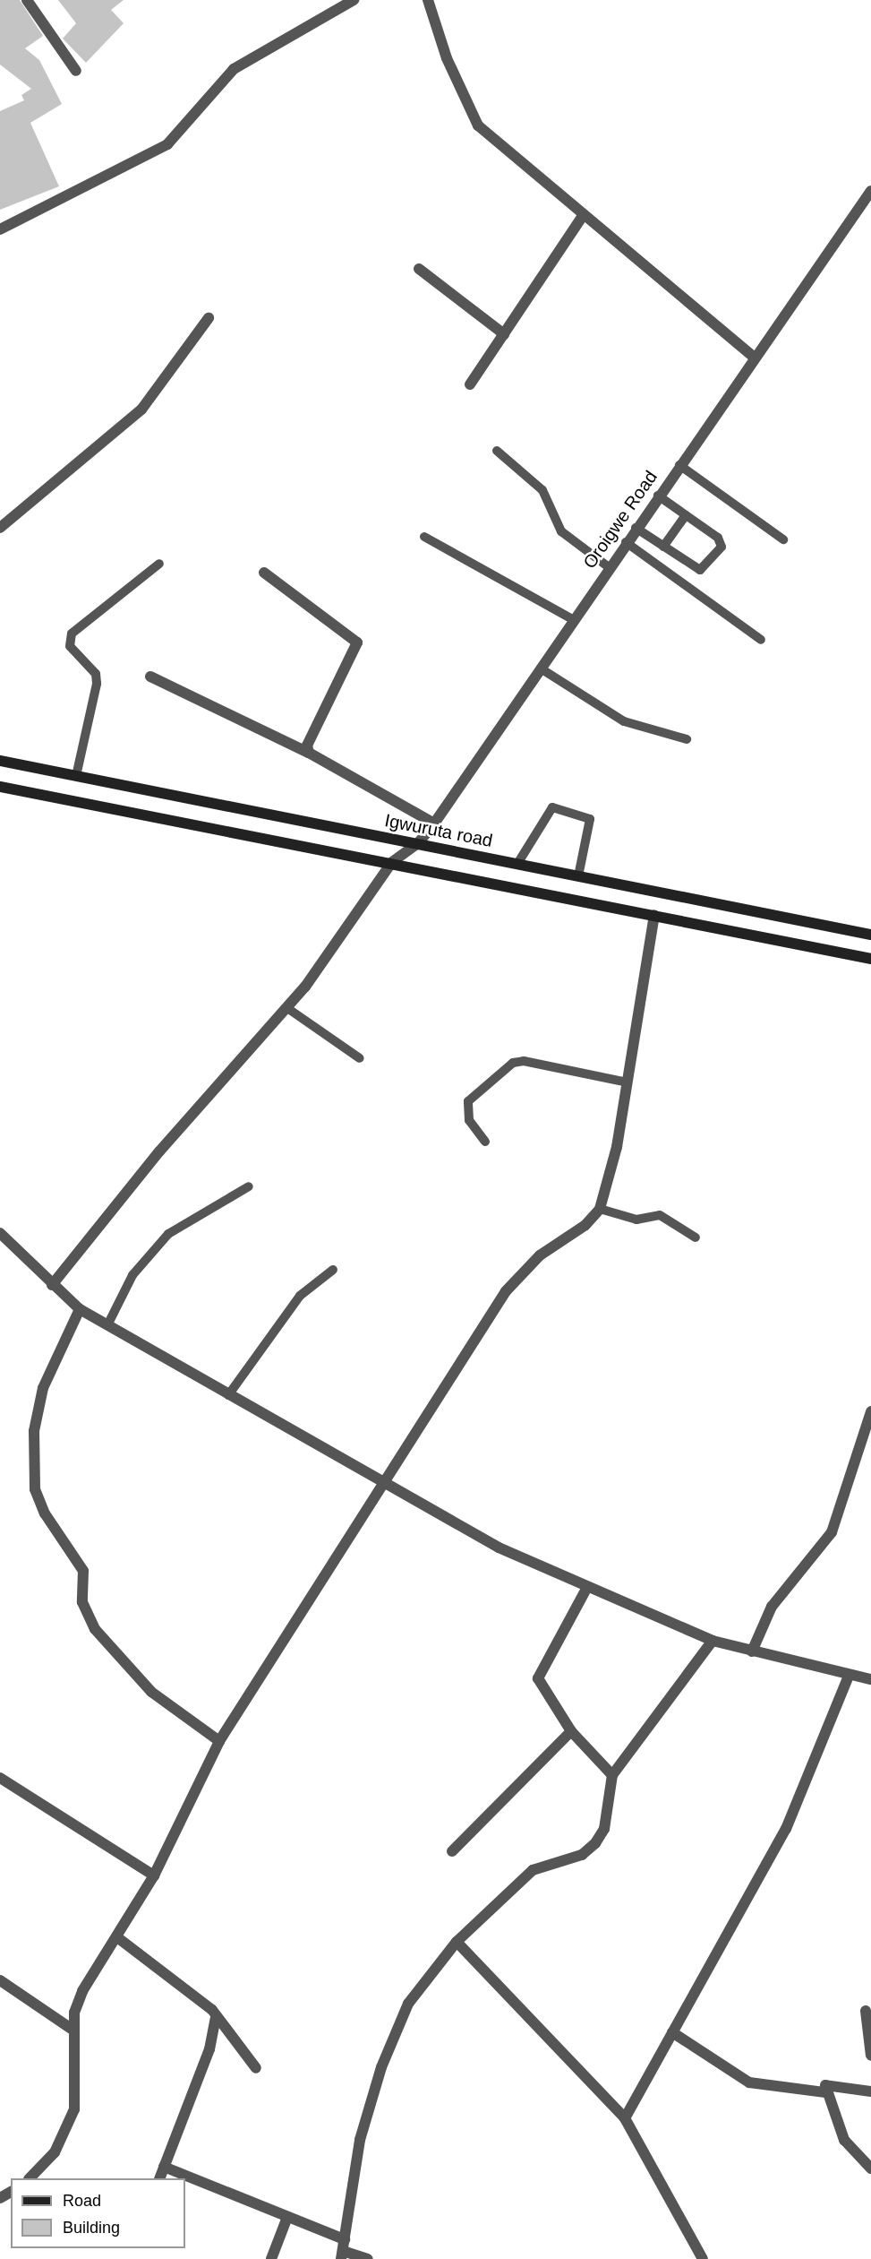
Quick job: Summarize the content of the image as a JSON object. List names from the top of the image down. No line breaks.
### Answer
{"streets":{"main road":["Igwuruta road"],"street":["Oroigwe Road"]},"crossings":[["Oroigwe Road","Igwuruta road"]],"legend":["Road","Building"]}
